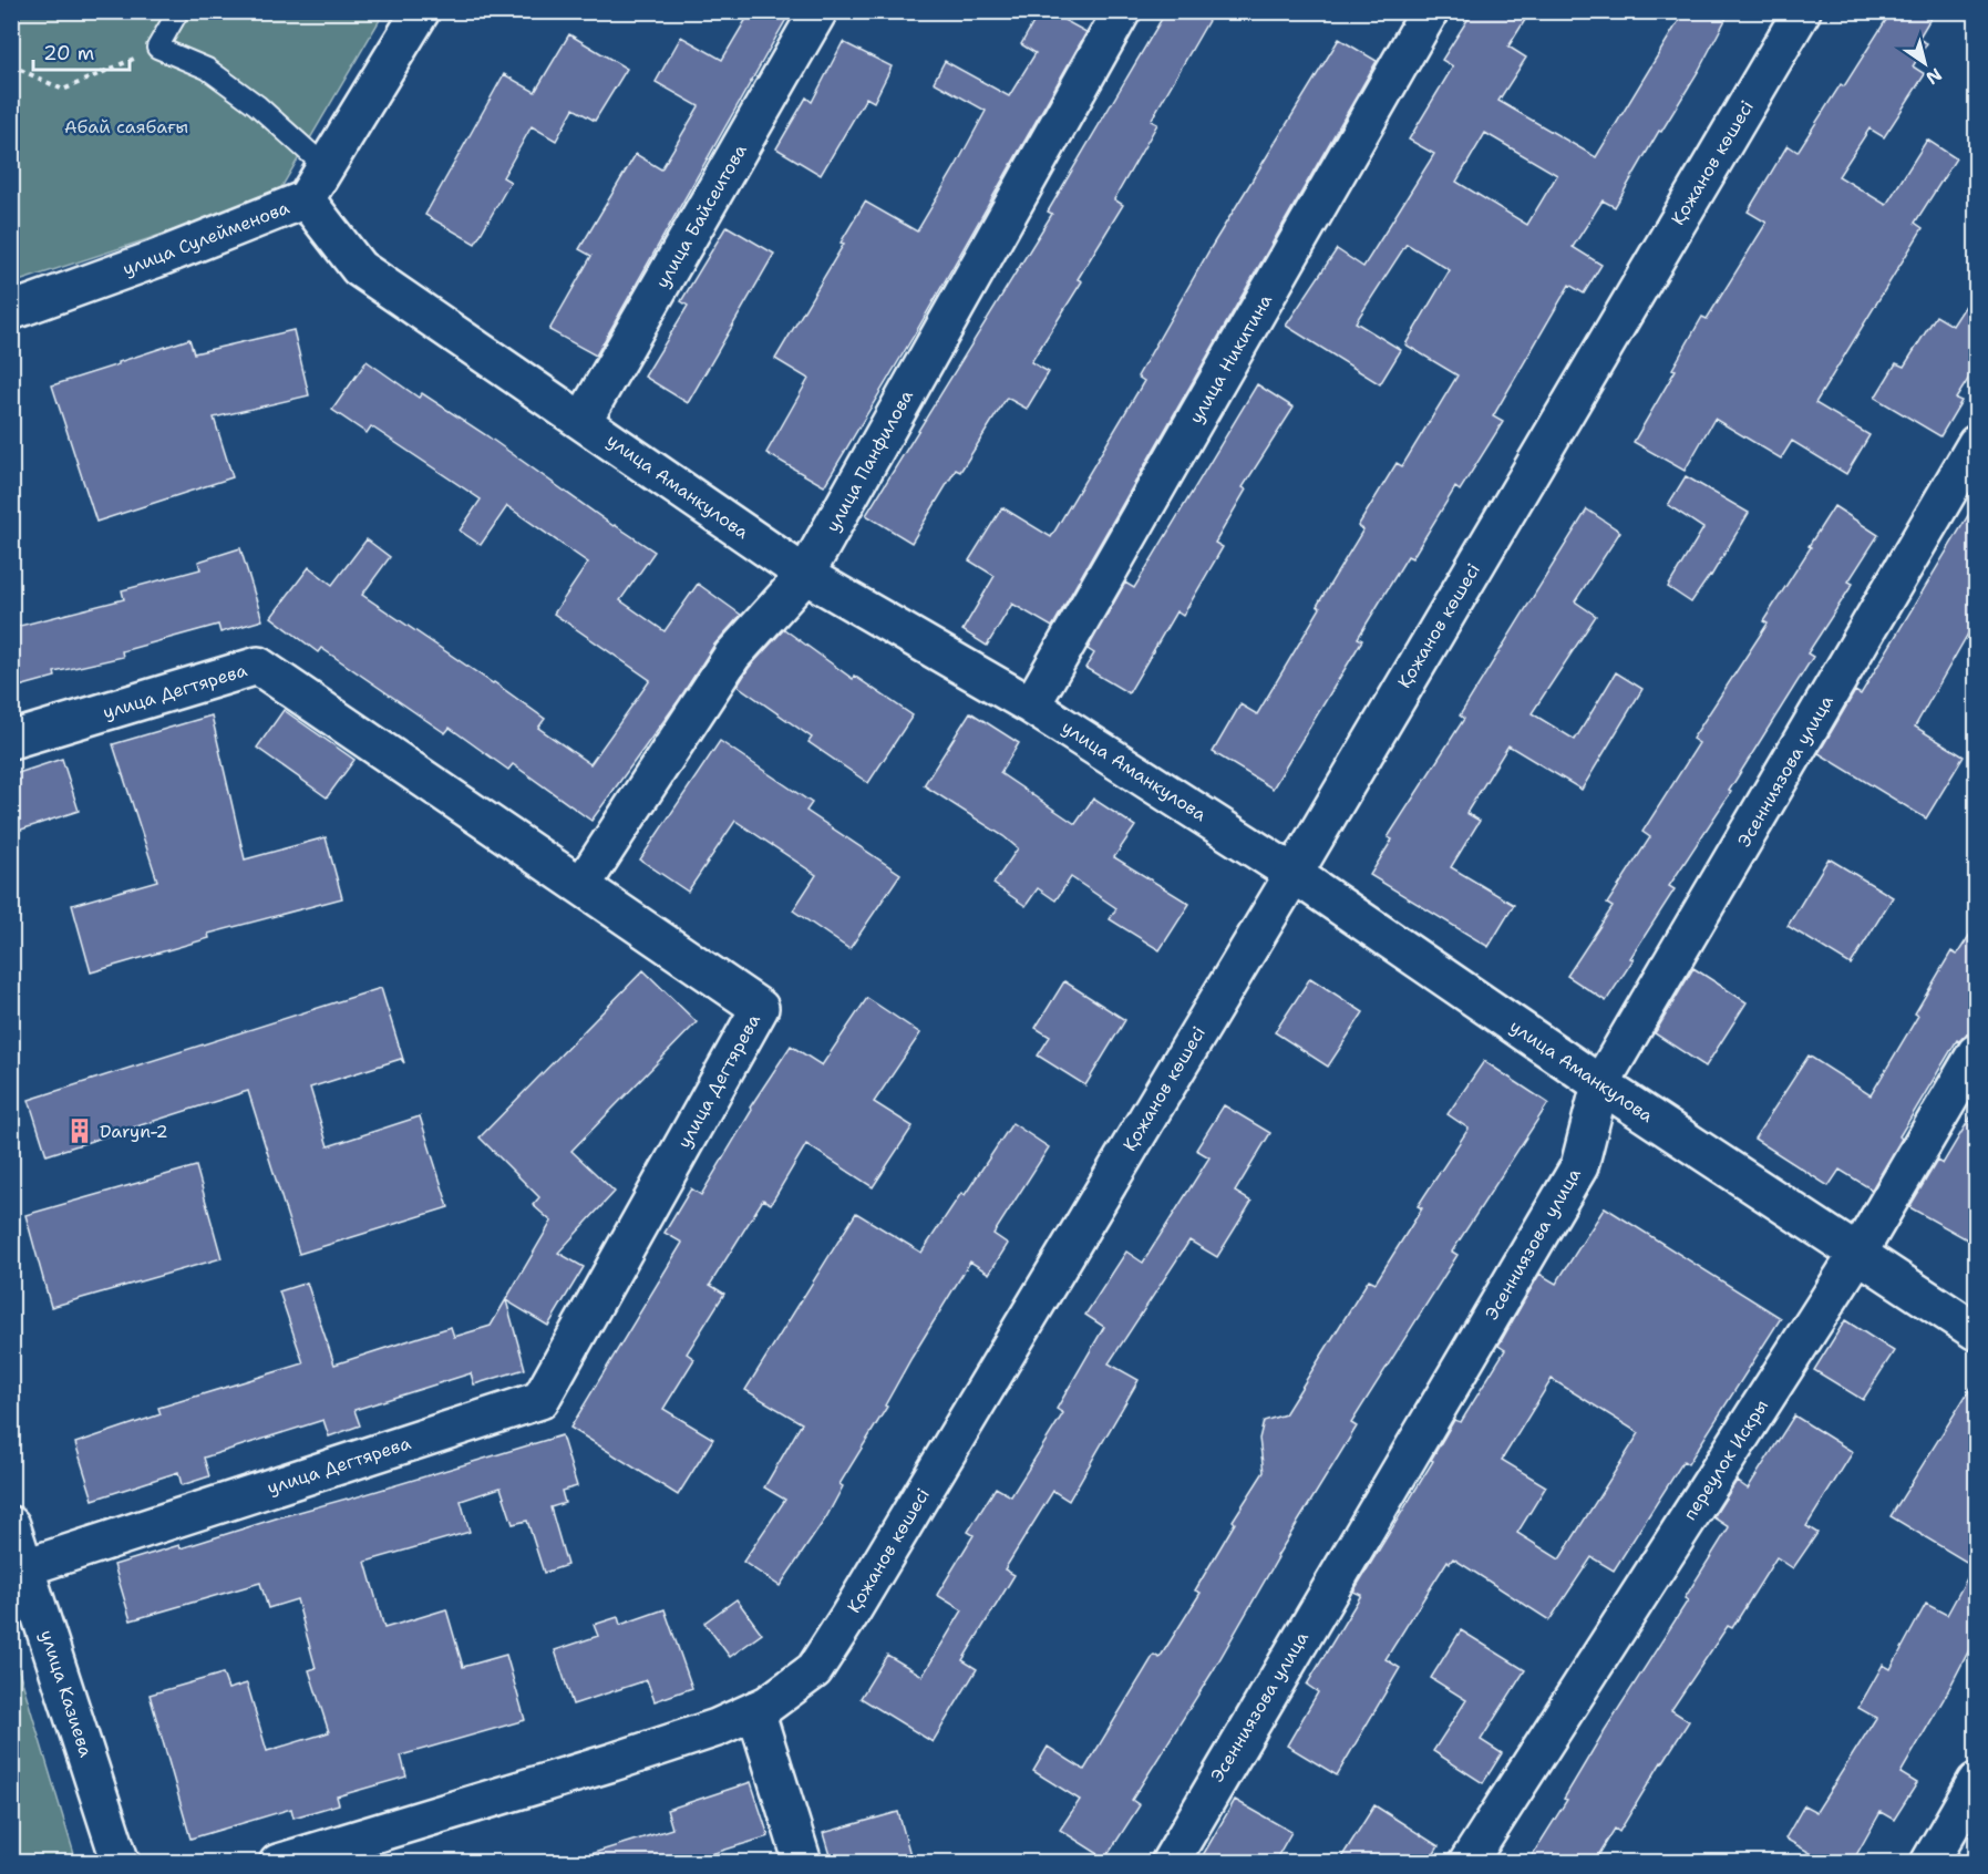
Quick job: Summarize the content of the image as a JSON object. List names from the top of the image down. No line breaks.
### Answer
{"streets":{"street":["Қожанов көшесі","улица Байсеитова","улица Сулейменова","улица Никитина","улица Панфилова","улица Аманкулова","улица Дегтярева","Эсенниязова улица","переулок Искры","улица Казиева"]},"crossings":[["Қожанов көшесі","улица Аманкулова"],["улица Байсеитова","улица Аманкулова"],["улица Сулейменова","улица Аманкулова"],["улица Никитина","улица Аманкулова"],["улица Панфилова","улица Аманкулова"],["улица Панфилова","улица Дегтярева"],["улица Аманкулова","Эсенниязова улица"],["улица Аманкулова","переулок Искры"],["улица Дегтярева","улица Казиева"]],"parks":["Абай саябағы"],"places":{"building":["Daryn-2"]},"scale_bar":"20 m","north":"bottom right"}
